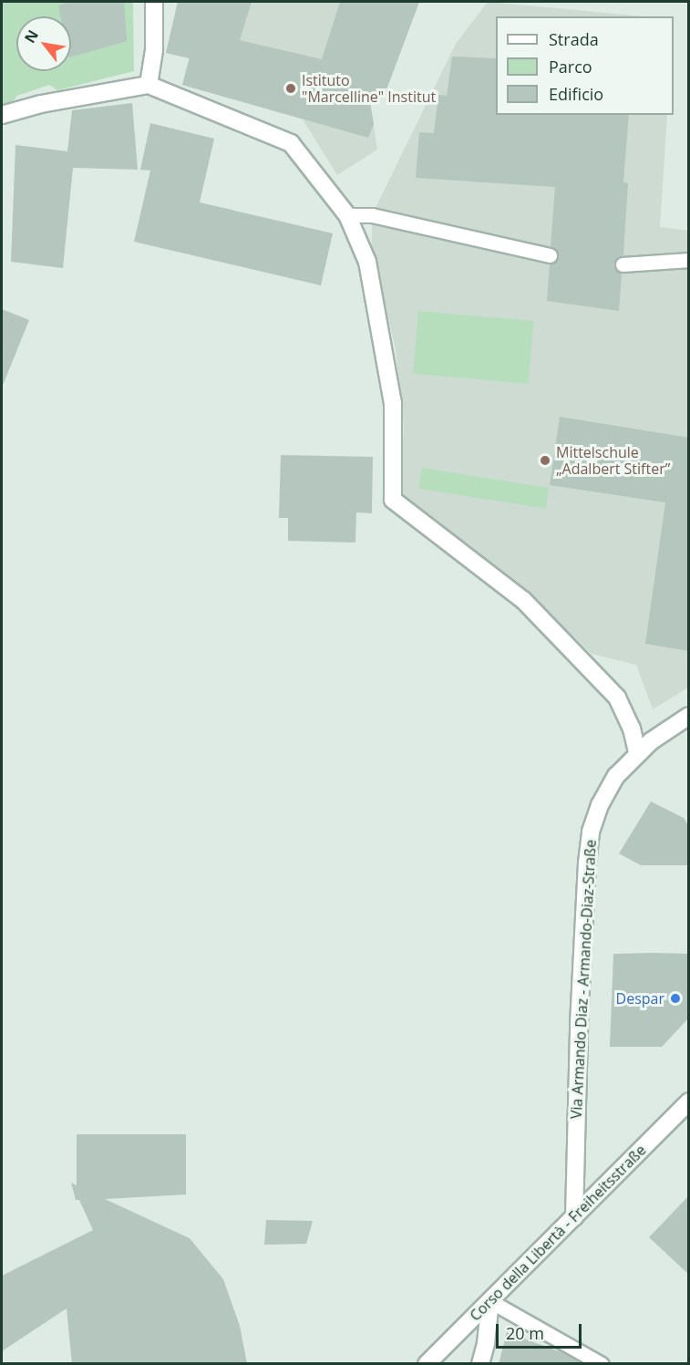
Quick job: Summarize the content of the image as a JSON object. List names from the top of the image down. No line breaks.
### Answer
{"streets":{"street":["Via Armando Diaz - Armando-Diaz-Straße","Corso della Libertà - Freiheitsstraße"]},"crossings":[["Via Armando Diaz - Armando-Diaz-Straße","Corso della Libertà - Freiheitsstraße"]],"places":["Istituto \"Marcelline\" Institut","Mittelschule „Adalbert Stifter”","Despar"],"legend":["Strada","Parco","Edificio"],"scale_bar":"20 m","north":"top left"}
